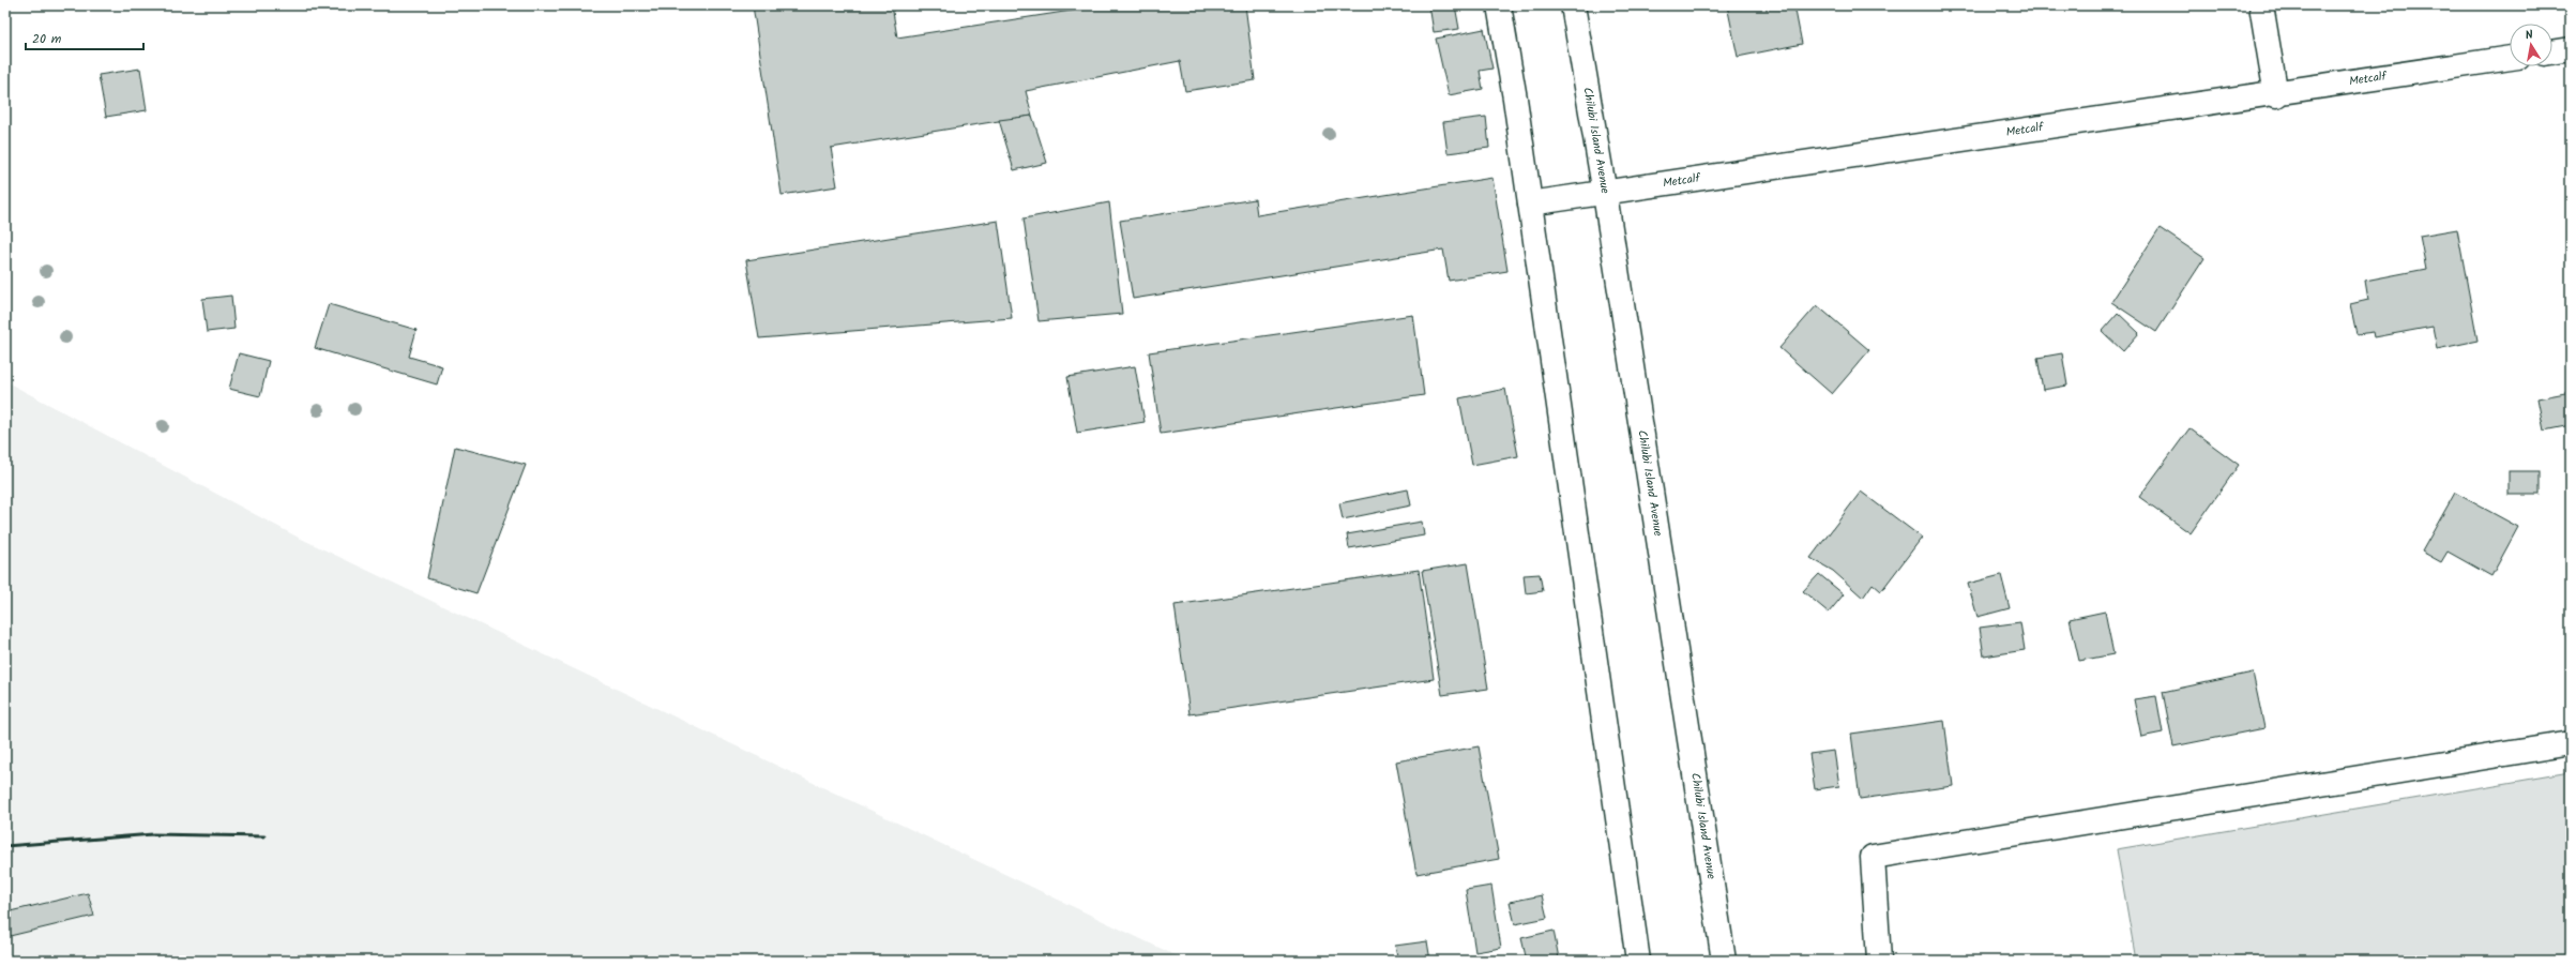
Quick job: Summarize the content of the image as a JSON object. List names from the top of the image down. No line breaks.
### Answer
{"streets":{"street":["Metcalf","Chilubi Island Avenue"]},"crossings":[["Metcalf","Chilubi Island Avenue"]],"scale_bar":"20 m","north":"top"}
